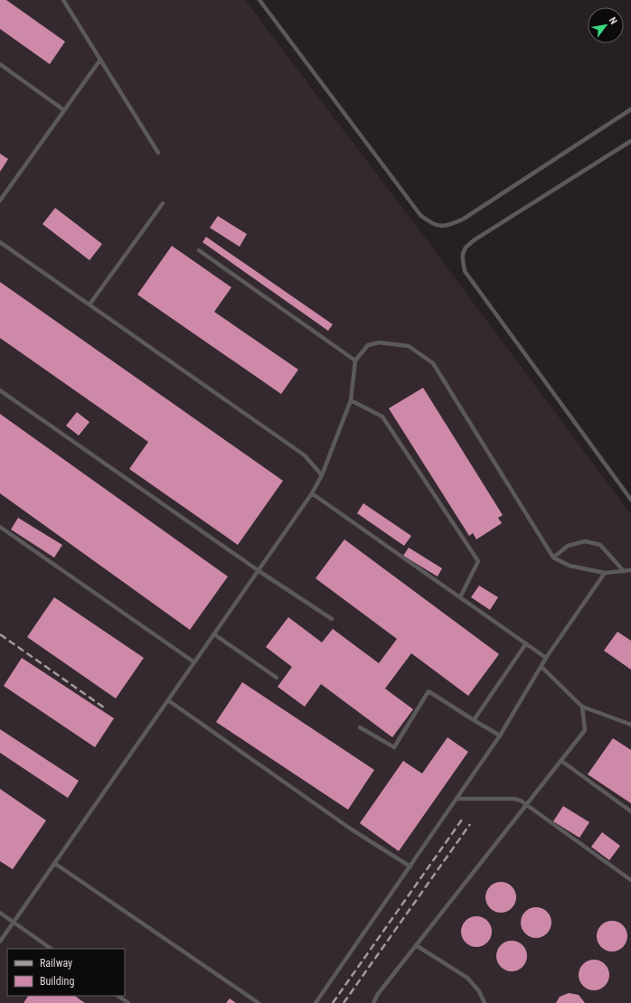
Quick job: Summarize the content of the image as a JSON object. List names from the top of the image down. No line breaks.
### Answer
{"legend":["Railway","Building"],"north":"top right"}
